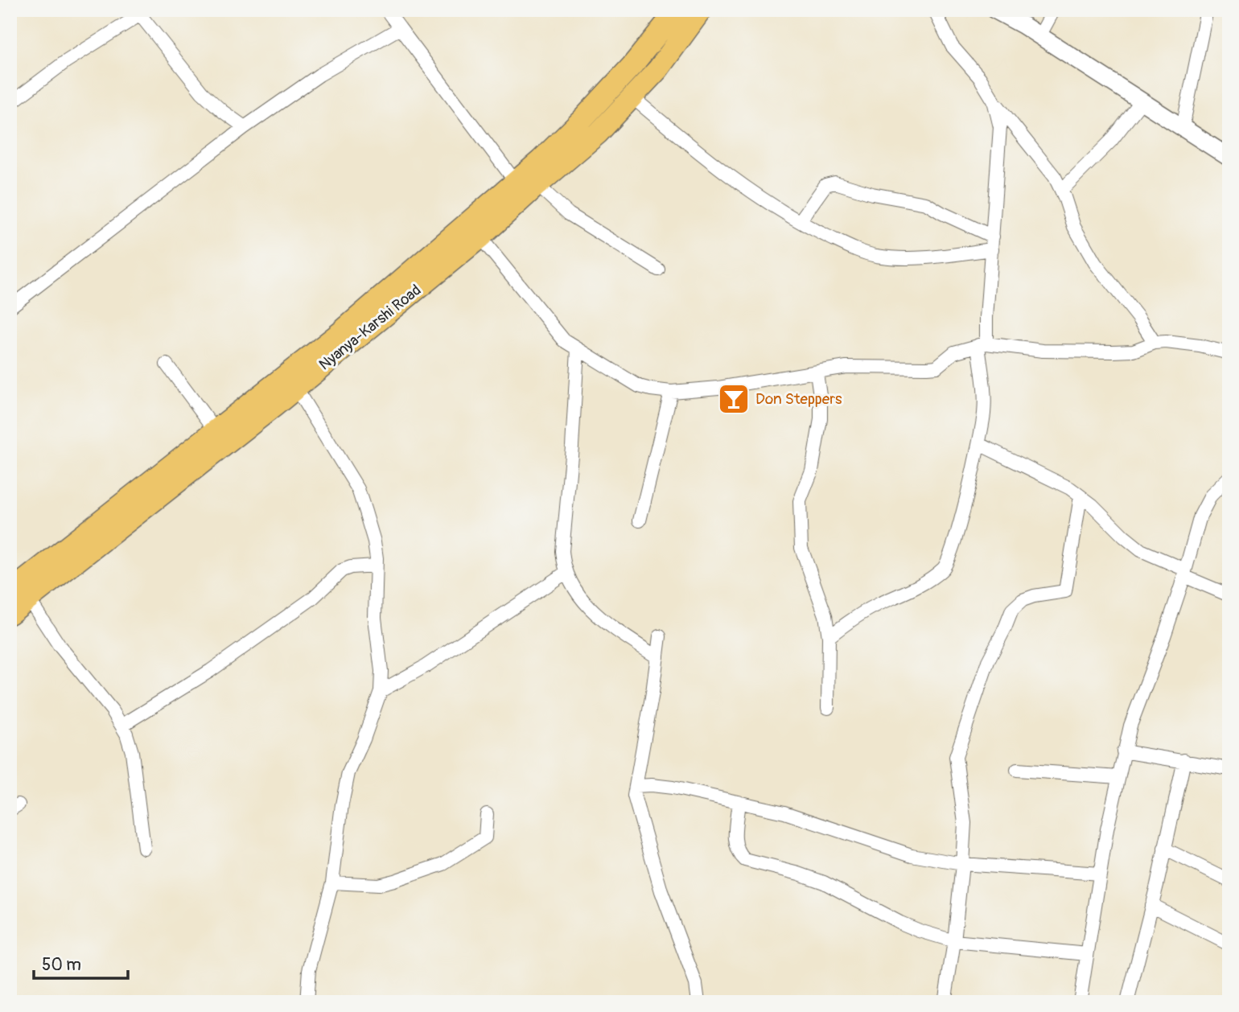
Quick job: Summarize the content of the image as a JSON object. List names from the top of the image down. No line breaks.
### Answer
{"streets":{"main road":["Nyanya-Karshi Road"]},"places":{"bar":["Don Steppers"]},"scale_bar":"50 m"}
